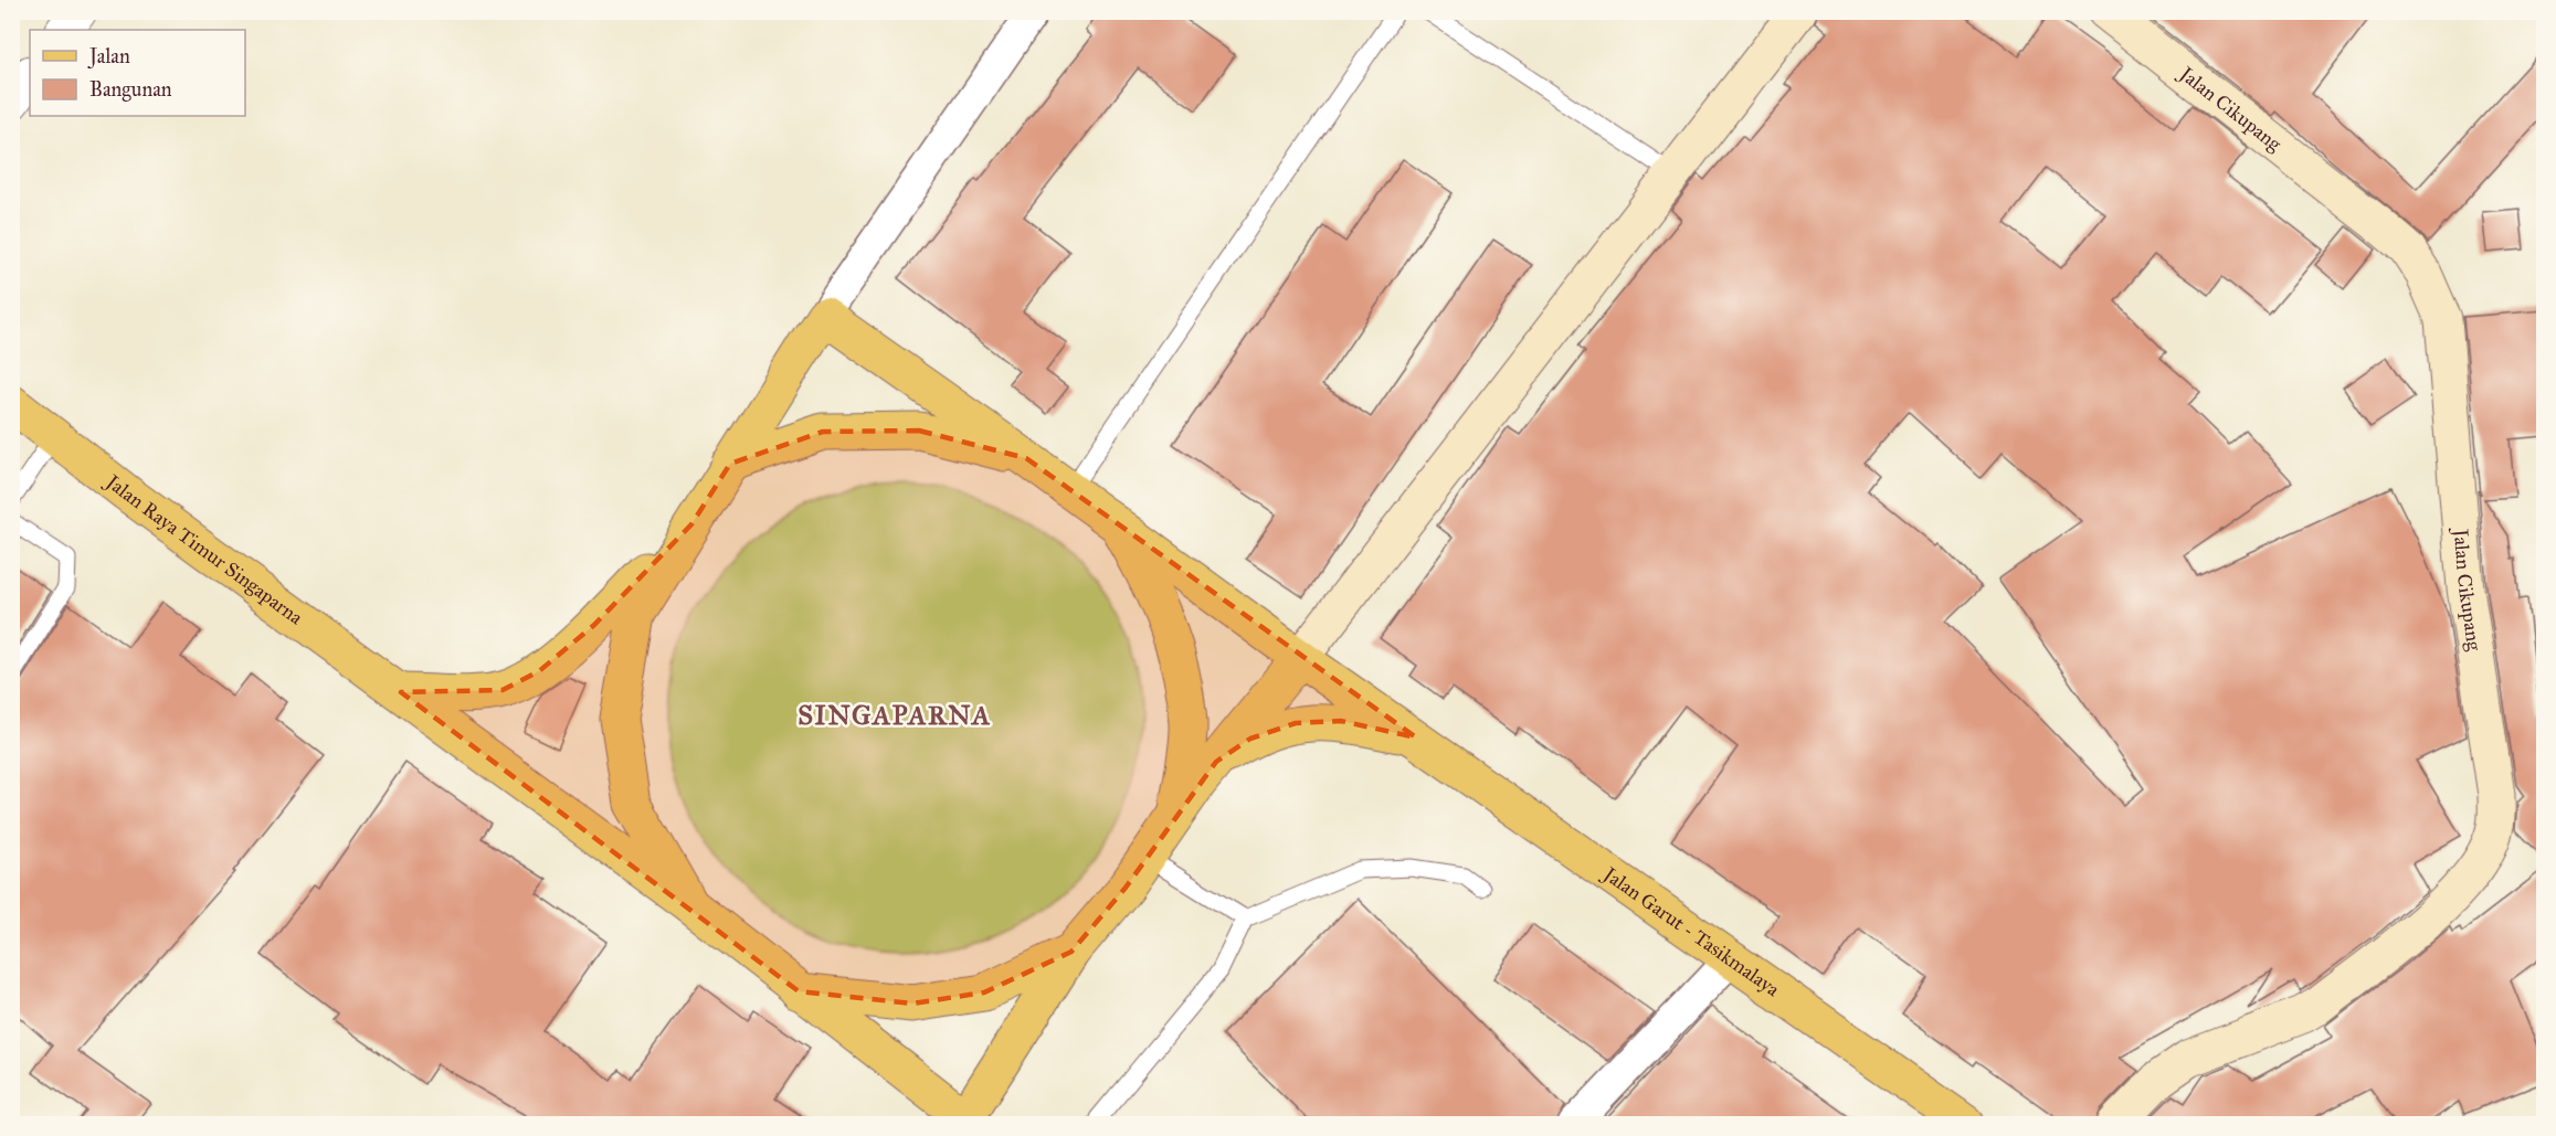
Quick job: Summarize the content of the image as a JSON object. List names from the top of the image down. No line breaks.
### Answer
{"streets":{"main road":["Jalan Cikupang","Jalan Raya Timur Singaparna","Jalan Garut - Tasikmalaya"]},"districts":["SINGAPARNA"],"legend":["Jalan","Bangunan"]}
